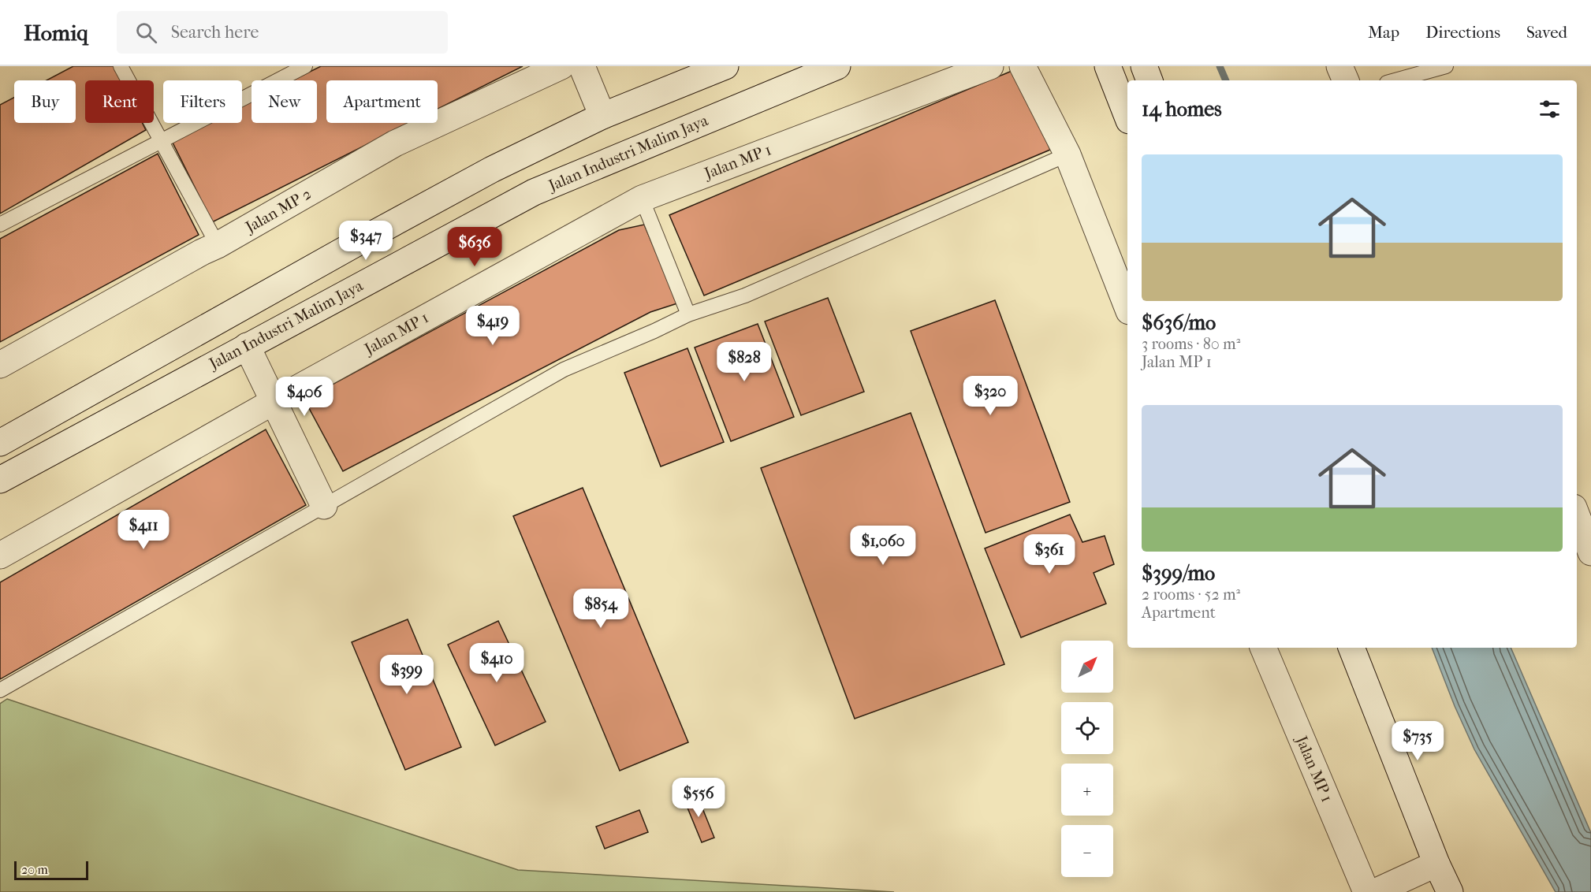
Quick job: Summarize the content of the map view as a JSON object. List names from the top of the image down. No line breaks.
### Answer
{"streets":{"street":["Jalan Industri Malim Jaya","Jalan MP 1","Jalan MP 2"]},"scale_bar":"20 m","north":"top right","page":{"header":"Homiq","search":"Search here","nav":["Map","Directions","Saved"],"chip":["Buy","Rent","Filters","New","Apartment"],"heading":"14 homes","list":[{"name":"$636/mo","note":"3 rooms · 80 m² · Jalan MP 1"},{"name":"$399/mo","note":"2 rooms · 52 m² · Apartment"}],"price":["$347","$636","$419","$828","$320","$406","$411","$1,060","$361","$854","$410","$399","$735","$556"],"map_buttons":["+","−"],"scale":"20 m"}}
